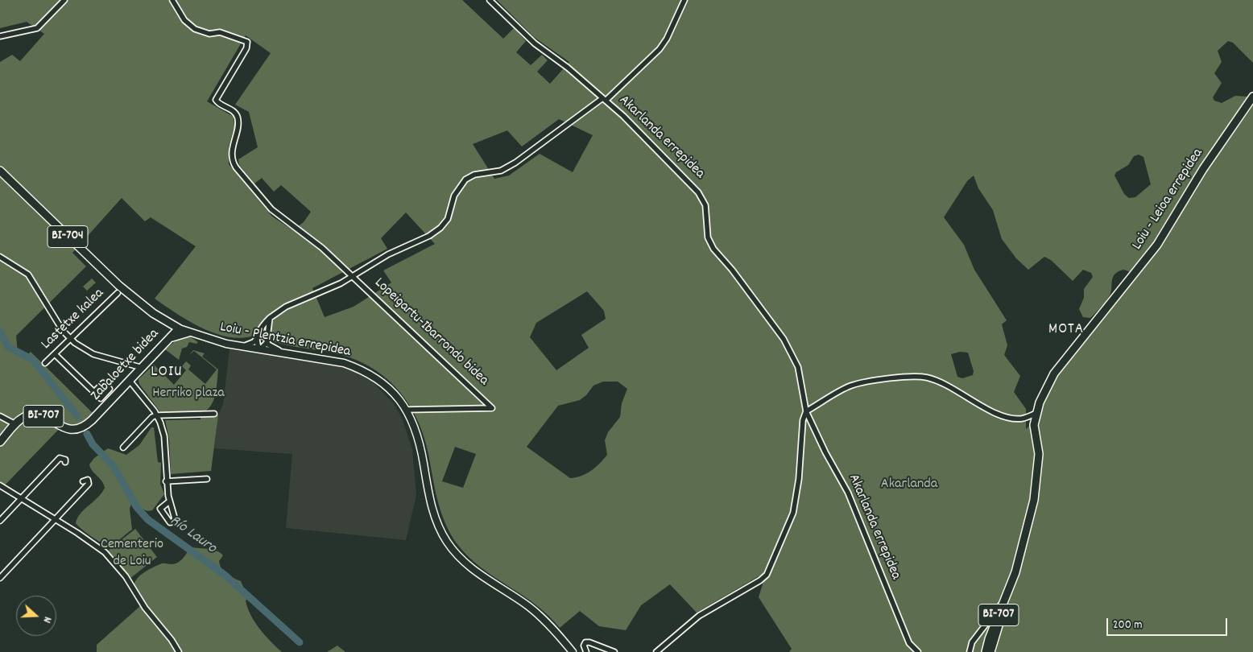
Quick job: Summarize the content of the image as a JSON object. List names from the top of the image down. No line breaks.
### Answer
{"streets":{"main road":["Loiu - Leioa errepidea","BI-704","Loiu - Plentzia errepidea","Zabaloetxe bidea","BI-707"],"street":["Akarlanda errepidea","Lastetxe kalea","Lopeigartu-Ibarrondo bidea"]},"crossings":[["Loiu - Leioa errepidea","BI-707"],["Loiu - Plentzia errepidea","Zabaloetxe bidea"],["Zabaloetxe bidea","BI-707"]],"districts":["MOTA","LOIU"],"water":["Río Lauro"],"parks":["Herriko plaza","Akarlanda","Cementerio de Loiu"],"scale_bar":"200 m","north":"right"}
